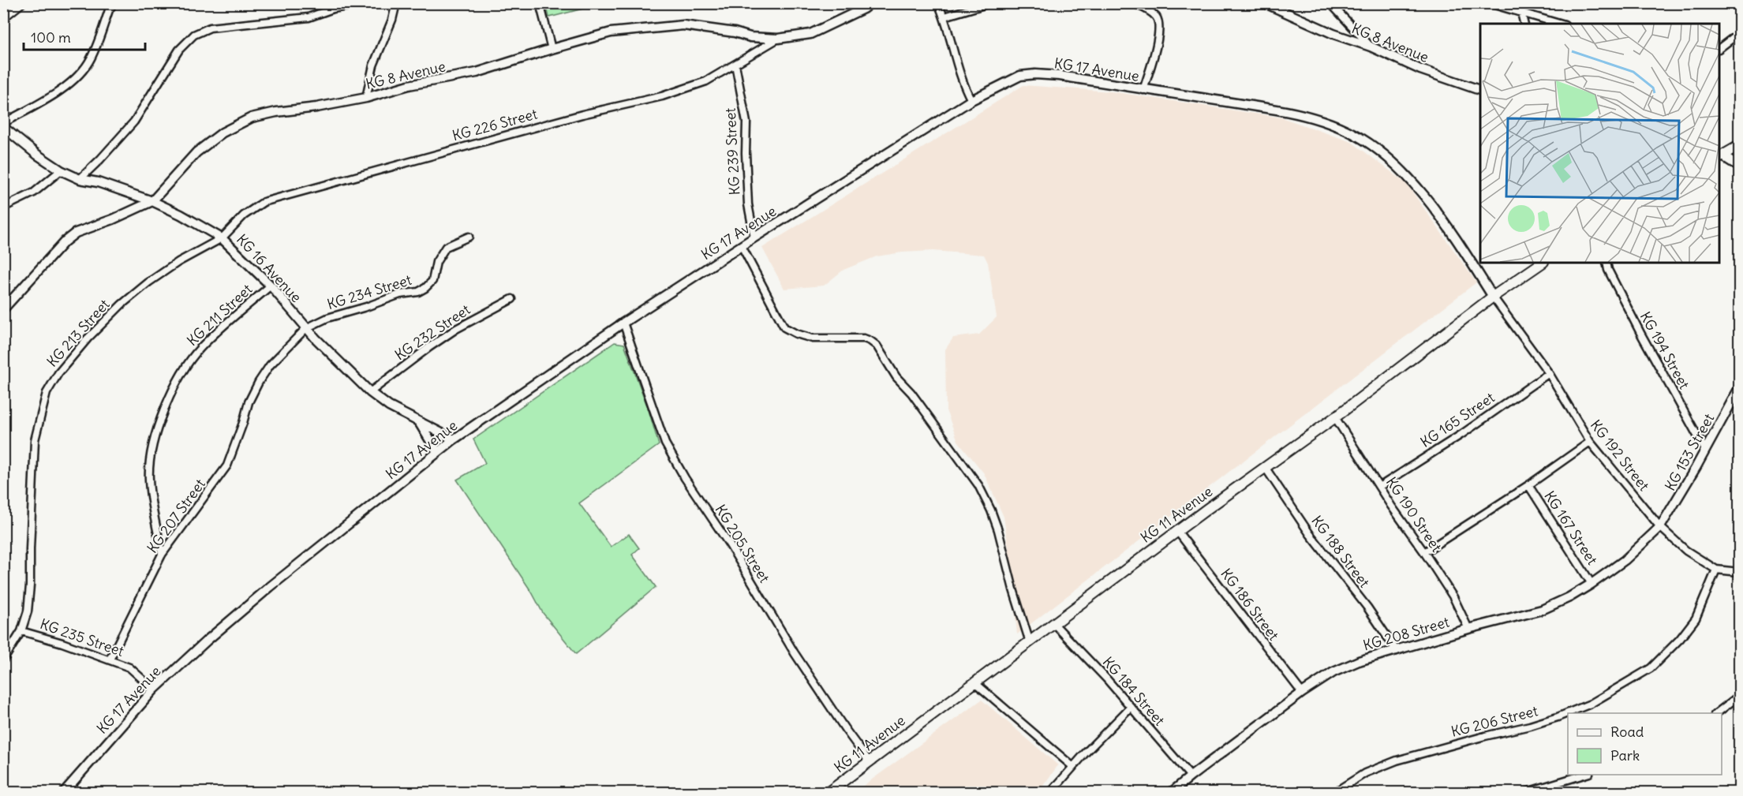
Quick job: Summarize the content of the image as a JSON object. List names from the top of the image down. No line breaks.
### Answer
{"streets":{"main road":["KG 11 Avenue"],"street":["KG 8 Avenue","KG 17 Avenue","KG 226 Street","KG 239 Street","KG 16 Avenue","KG 234 Street","KG 211 Street","KG 232 Street","KG 213 Street","KG 194 Street","KG 165 Street","KG 153 Street","KG 192 Street","KG 190 Street","KG 207 Street","KG 167 Street","KG 205 Street","KG 188 Street","KG 186 Street","KG 208 Street","KG 235 Street","KG 184 Street","KG 206 Street"]},"crossings":[["KG 8 Avenue","KG 226 Street"],["KG 8 Avenue","KG 16 Avenue"],["KG 17 Avenue","KG 239 Street"],["KG 17 Avenue","KG 16 Avenue"],["KG 17 Avenue","KG 192 Street"],["KG 17 Avenue","KG 11 Avenue"],["KG 17 Avenue","KG 205 Street"],["KG 17 Avenue","KG 235 Street"],["KG 226 Street","KG 239 Street"],["KG 226 Street","KG 16 Avenue"],["KG 226 Street","KG 213 Street"],["KG 16 Avenue","KG 234 Street"],["KG 16 Avenue","KG 211 Street"],["KG 16 Avenue","KG 232 Street"],["KG 16 Avenue","KG 213 Street"],["KG 234 Street","KG 207 Street"],["KG 211 Street","KG 207 Street"],["KG 213 Street","KG 235 Street"],["KG 194 Street","KG 153 Street"],["KG 165 Street","KG 192 Street"],["KG 165 Street","KG 190 Street"],["KG 153 Street","KG 192 Street"],["KG 153 Street","KG 208 Street"],["KG 192 Street","KG 11 Avenue"],["KG 192 Street","KG 167 Street"],["KG 192 Street","KG 208 Street"],["KG 192 Street","KG 206 Street"],["KG 11 Avenue","KG 190 Street"],["KG 11 Avenue","KG 205 Street"],["KG 11 Avenue","KG 188 Street"],["KG 11 Avenue","KG 186 Street"],["KG 11 Avenue","KG 184 Street"],["KG 190 Street","KG 167 Street"],["KG 190 Street","KG 208 Street"],["KG 207 Street","KG 235 Street"],["KG 167 Street","KG 208 Street"],["KG 188 Street","KG 208 Street"],["KG 186 Street","KG 208 Street"],["KG 208 Street","KG 184 Street"]],"legend":["Road","Park"],"scale_bar":"100 m"}
